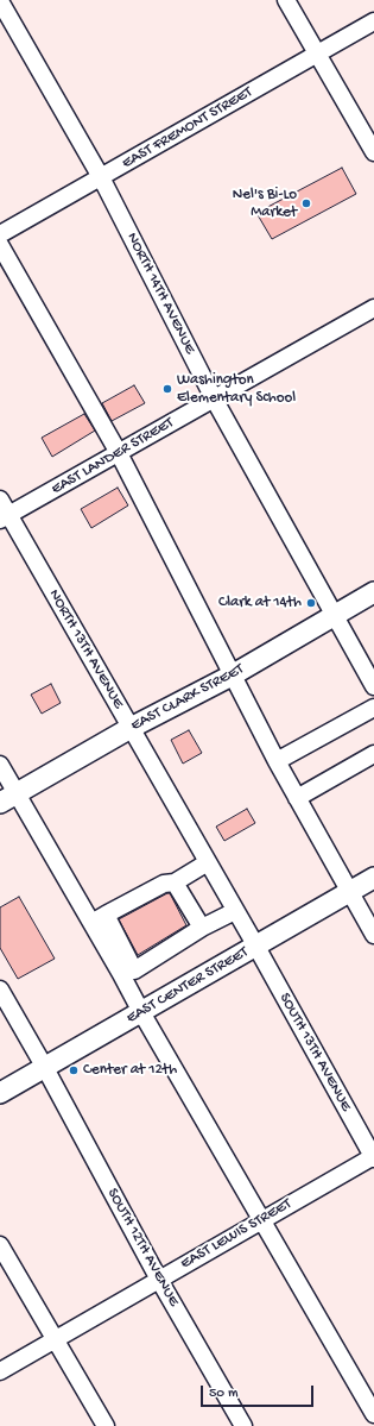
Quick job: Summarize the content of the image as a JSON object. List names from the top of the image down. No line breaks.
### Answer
{"streets":{"main road":["EAST CLARK STREET","EAST CENTER STREET"],"street":["EAST FREMONT STREET","NORTH 14TH AVENUE","EAST LANDER STREET","NORTH 13TH AVENUE","SOUTH 13TH AVENUE","EAST LEWIS STREET","SOUTH 12TH AVENUE"]},"crossings":[["EAST FREMONT STREET","NORTH 14TH AVENUE"],["NORTH 14TH AVENUE","EAST LANDER STREET"],["NORTH 14TH AVENUE","EAST CLARK STREET"],["EAST LANDER STREET","NORTH 13TH AVENUE"],["NORTH 13TH AVENUE","EAST CLARK STREET"],["NORTH 13TH AVENUE","EAST CENTER STREET"],["NORTH 13TH AVENUE","SOUTH 13TH AVENUE"],["EAST CENTER STREET","SOUTH 13TH AVENUE"],["EAST CENTER STREET","SOUTH 12TH AVENUE"],["SOUTH 13TH AVENUE","EAST LEWIS STREET"],["EAST LEWIS STREET","SOUTH 12TH AVENUE"]],"places":["Nel's Bi-Lo Market","Washington Elementary School","Clark at 14th","Center at 12th"],"scale_bar":"50 m"}
